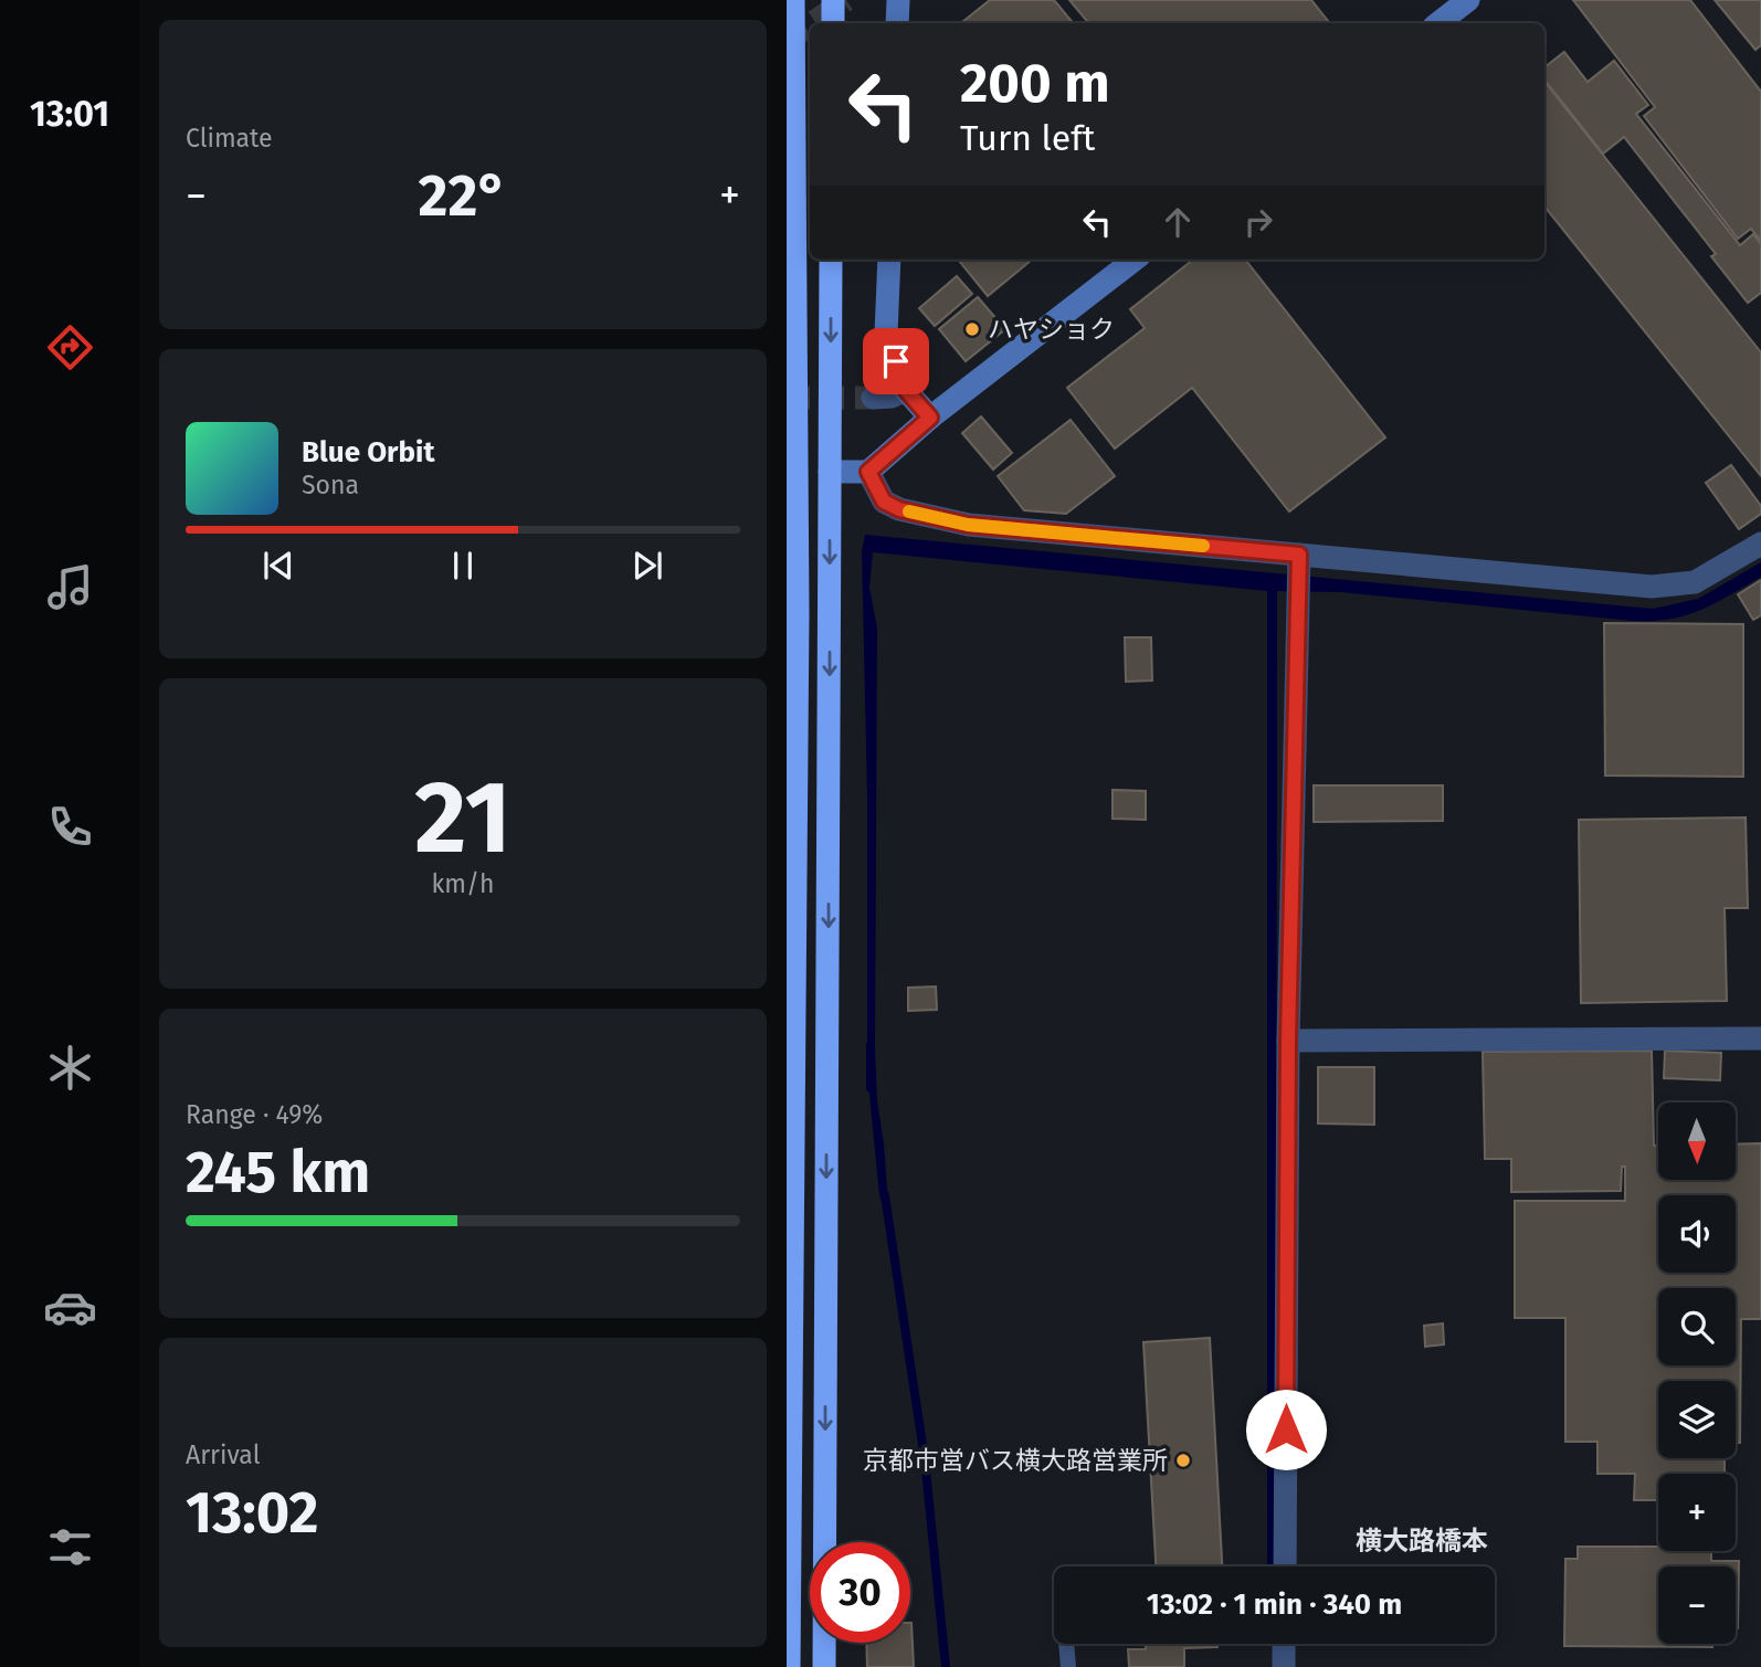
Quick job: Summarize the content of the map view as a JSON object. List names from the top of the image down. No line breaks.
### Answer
{"districts":["横大路橋本"],"places":["ハヤショク","京都市営バス横大路営業所"],"north":"bottom","page":{"tabs":"13:01","tile":["Climate",["21","km/h"],["Range · 49%","245 km"],["Arrival","13:02"]],"turn":["200 m","Turn left"],"heat":["−","22°","+"],"song":["Blue Orbit","Sona"],"map_buttons":["+","−"],"limit":"30","trip":"13:02 · 1 min · 340 m"}}
